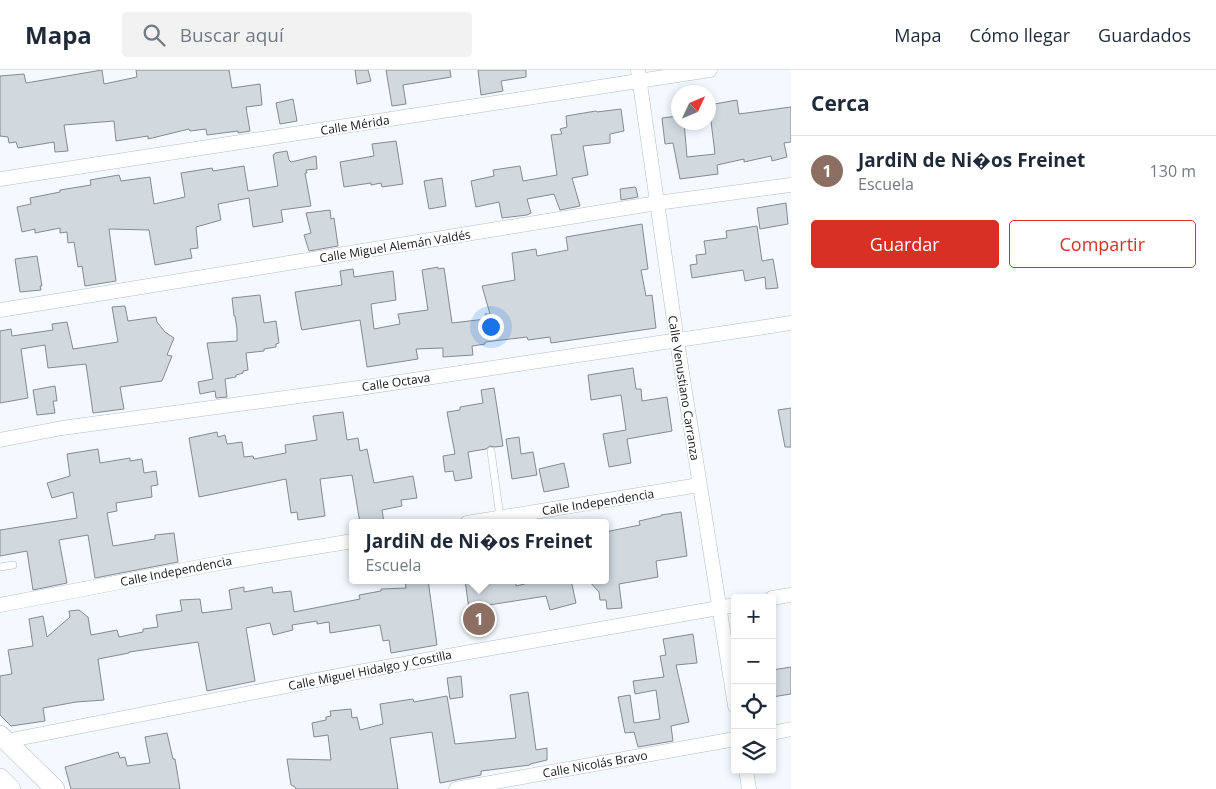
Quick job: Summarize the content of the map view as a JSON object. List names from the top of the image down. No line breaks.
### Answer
{"streets":{"street":["Calle Mérida","Calle Miguel Alemán Valdés","Calle Octava","Calle Venustiano Carranza","Calle Independencia","Calle Miguel Hidalgo y Costilla","Calle Nicolás Bravo"]},"crossings":[["Calle Mérida","Calle Venustiano Carranza"],["Calle Miguel Alemán Valdés","Calle Venustiano Carranza"],["Calle Octava","Calle Venustiano Carranza"],["Calle Venustiano Carranza","Calle Independencia"],["Calle Venustiano Carranza","Calle Miguel Hidalgo y Costilla"]],"north":"top right","page":{"header":"Mapa","search":"Buscar aquí","nav":["Mapa","Cómo llegar","Guardados"],"heading":"Cerca","list":[{"mark":"1","name":"JardiN de Ni�os Freinet","note":"Escuela","value":"130 m"}],"buttons":["Guardar","Compartir"],"popup":["JardiN de Ni�os Freinet","Escuela"],"map_buttons":["+","−"],"pins":"1"}}
